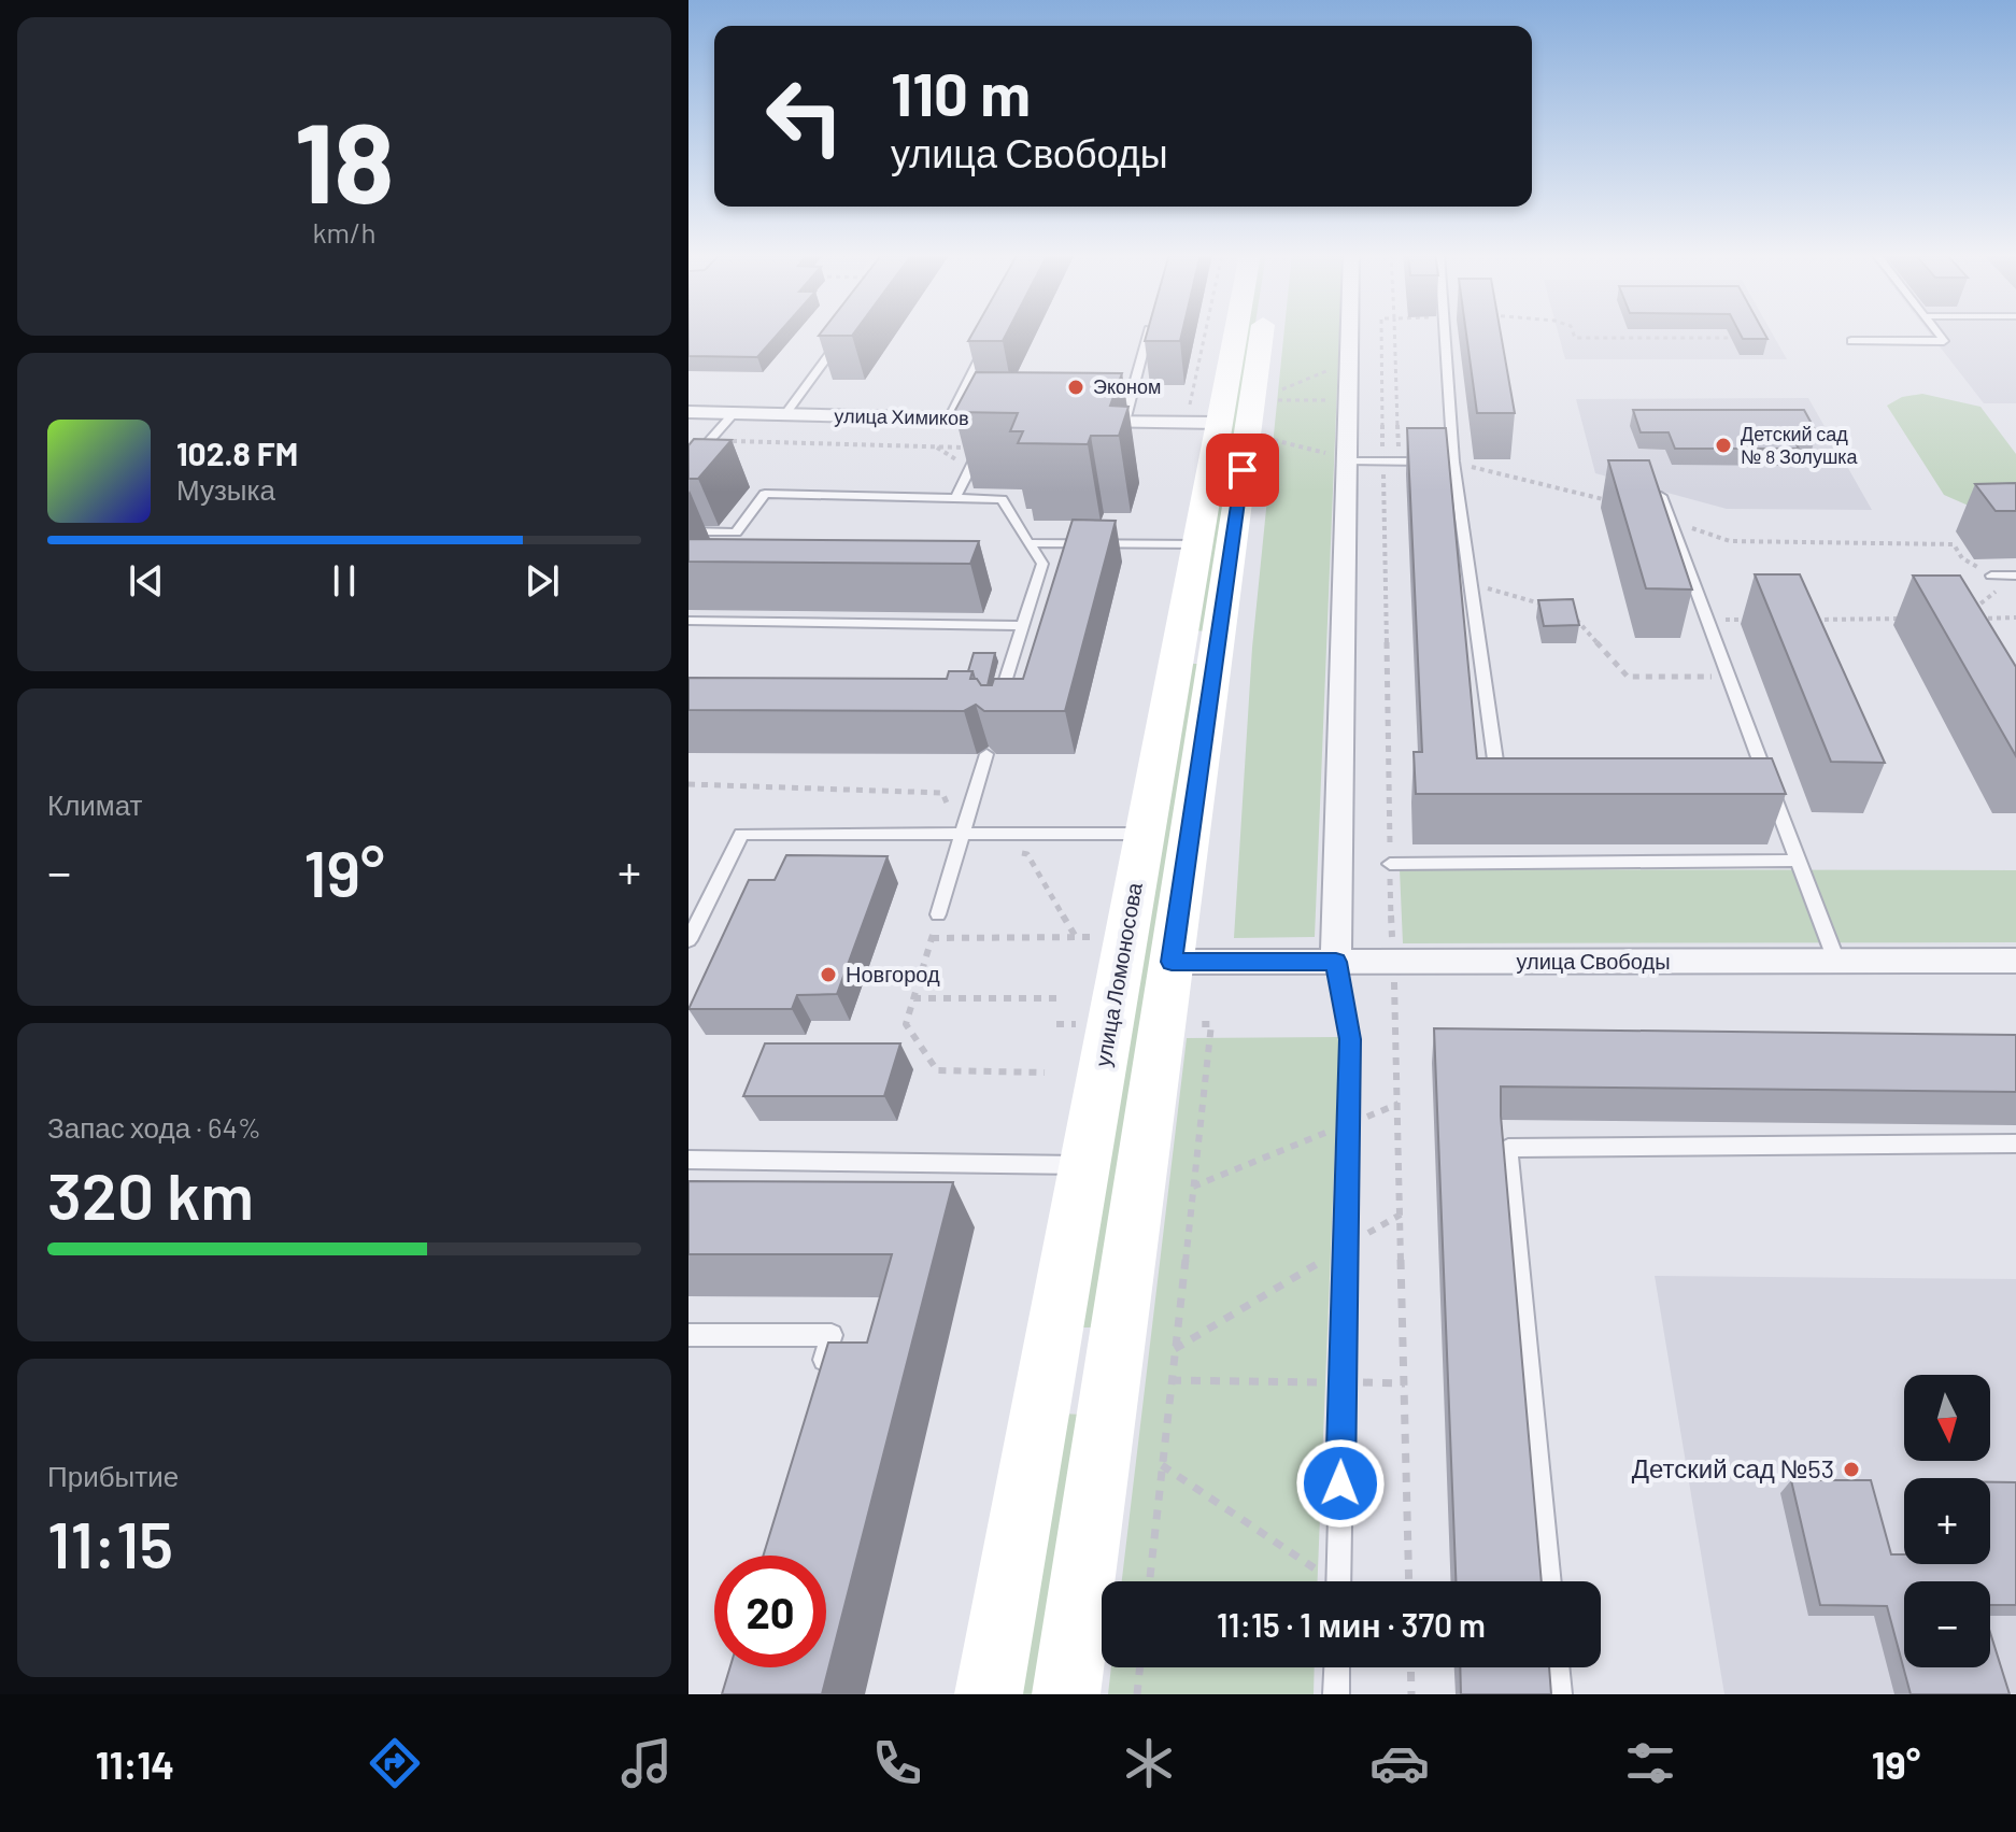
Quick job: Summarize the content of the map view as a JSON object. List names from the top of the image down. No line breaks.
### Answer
{"streets":{"main road":["улица Ломоносова"],"street":["улица Химиков","улица Свободы"]},"crossings":[["улица Свободы","улица Ломоносова"]],"places":["Эконом","Детский сад № 8 Золушка","Новгород","Детский сад №53"],"north":"bottom","page":{"tile":[["18","km/h"],"Климат",["Запас хода · 64%","320 km"],["Прибытие","11:15"]],"turn":["110 m","улица Свободы"],"song":["102.8 FM","Музыка"],"heat":["−","19°","+"],"map_buttons":["+","−"],"limit":"20","trip":"11:15 · 1 мин · 370 m","tabs":["11:14","19°"]}}
